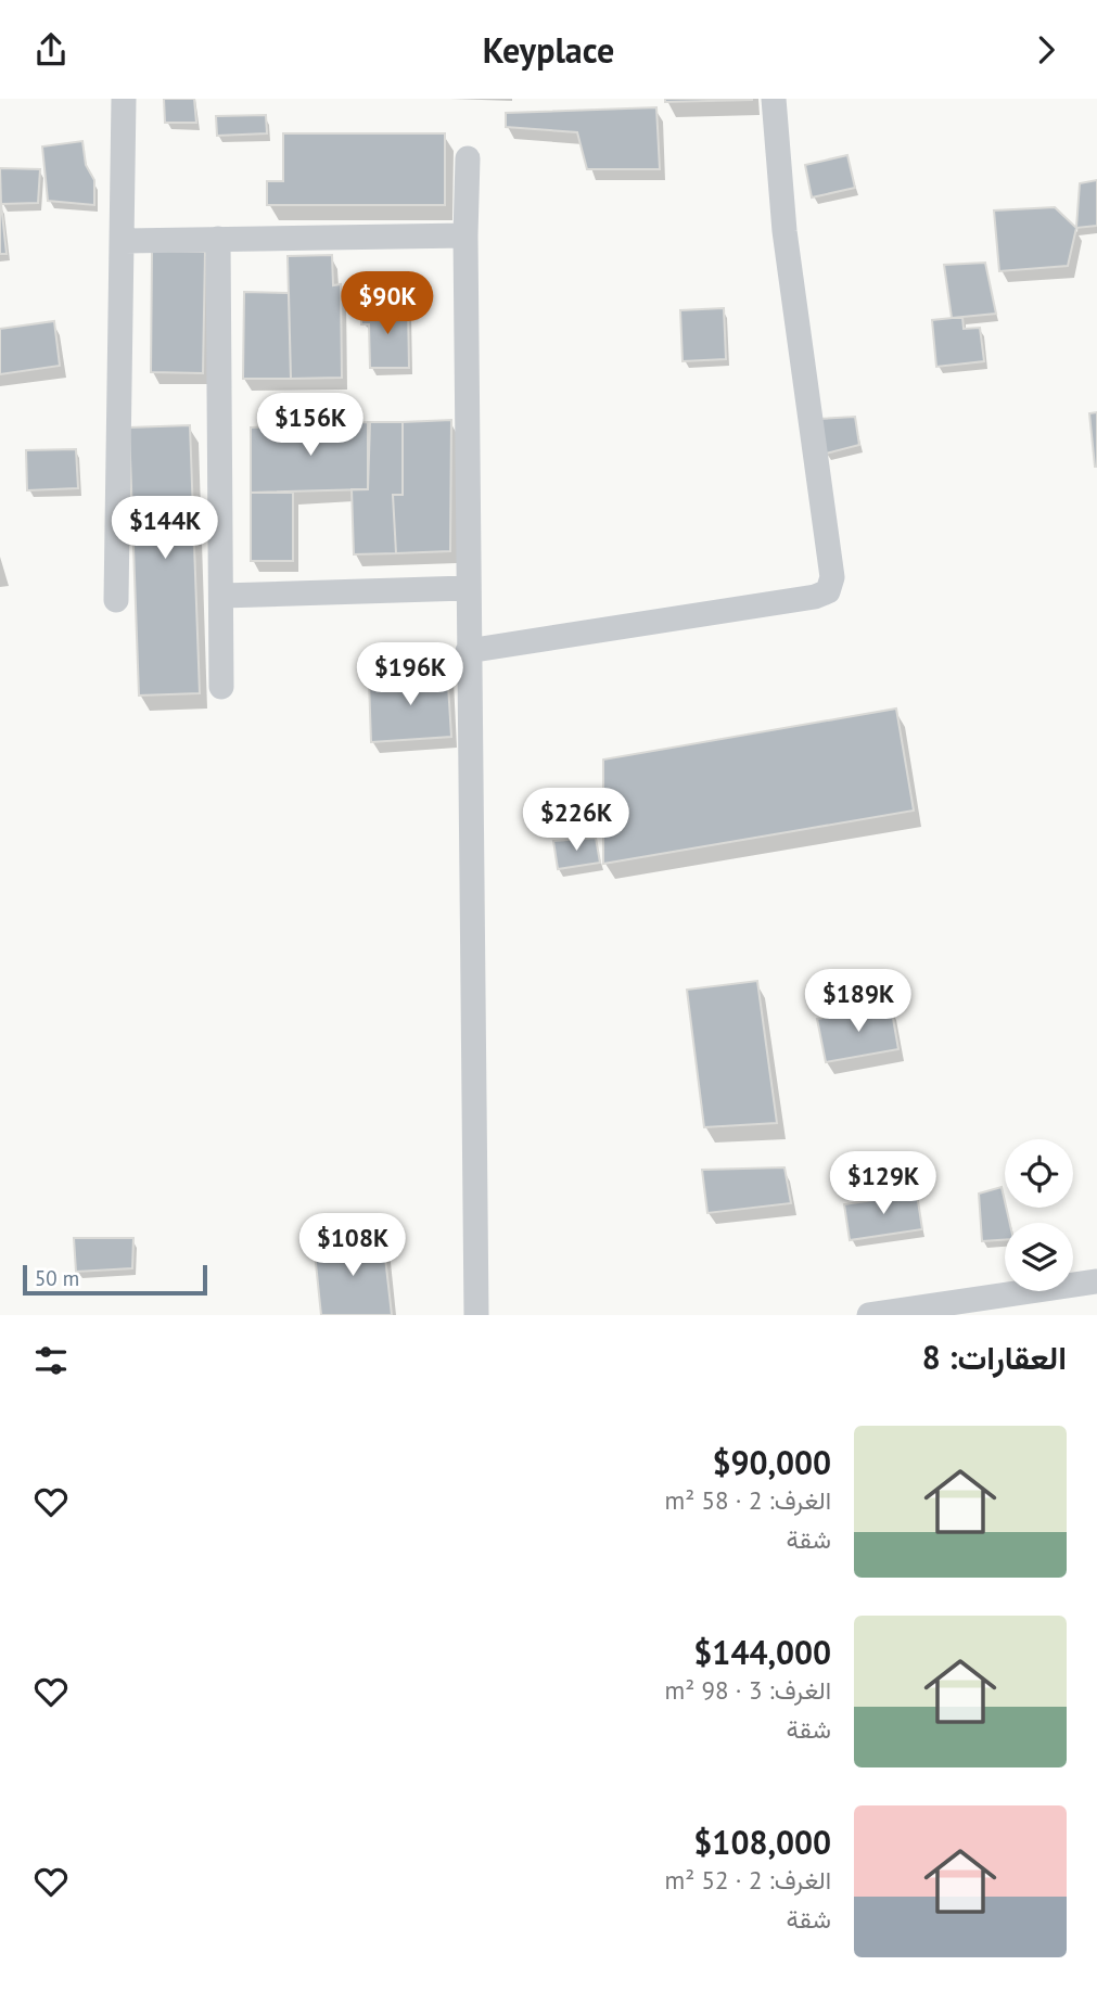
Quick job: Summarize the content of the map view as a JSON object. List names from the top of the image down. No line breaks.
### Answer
{"scale_bar":"50 m","page":{"header":"Keyplace","price":["$90K","$156K","$144K","$196K","$226K","$189K","$129K","$108K"],"scale":"50 m","heading":"العقارات: 8","list":[{"name":"$90,000","note":"الغرف: 2 · 58 m² · شقة"},{"name":"$144,000","note":"الغرف: 3 · 98 m² · شقة"},{"name":"$108,000","note":"الغرف: 2 · 52 m² · شقة"}]}}
